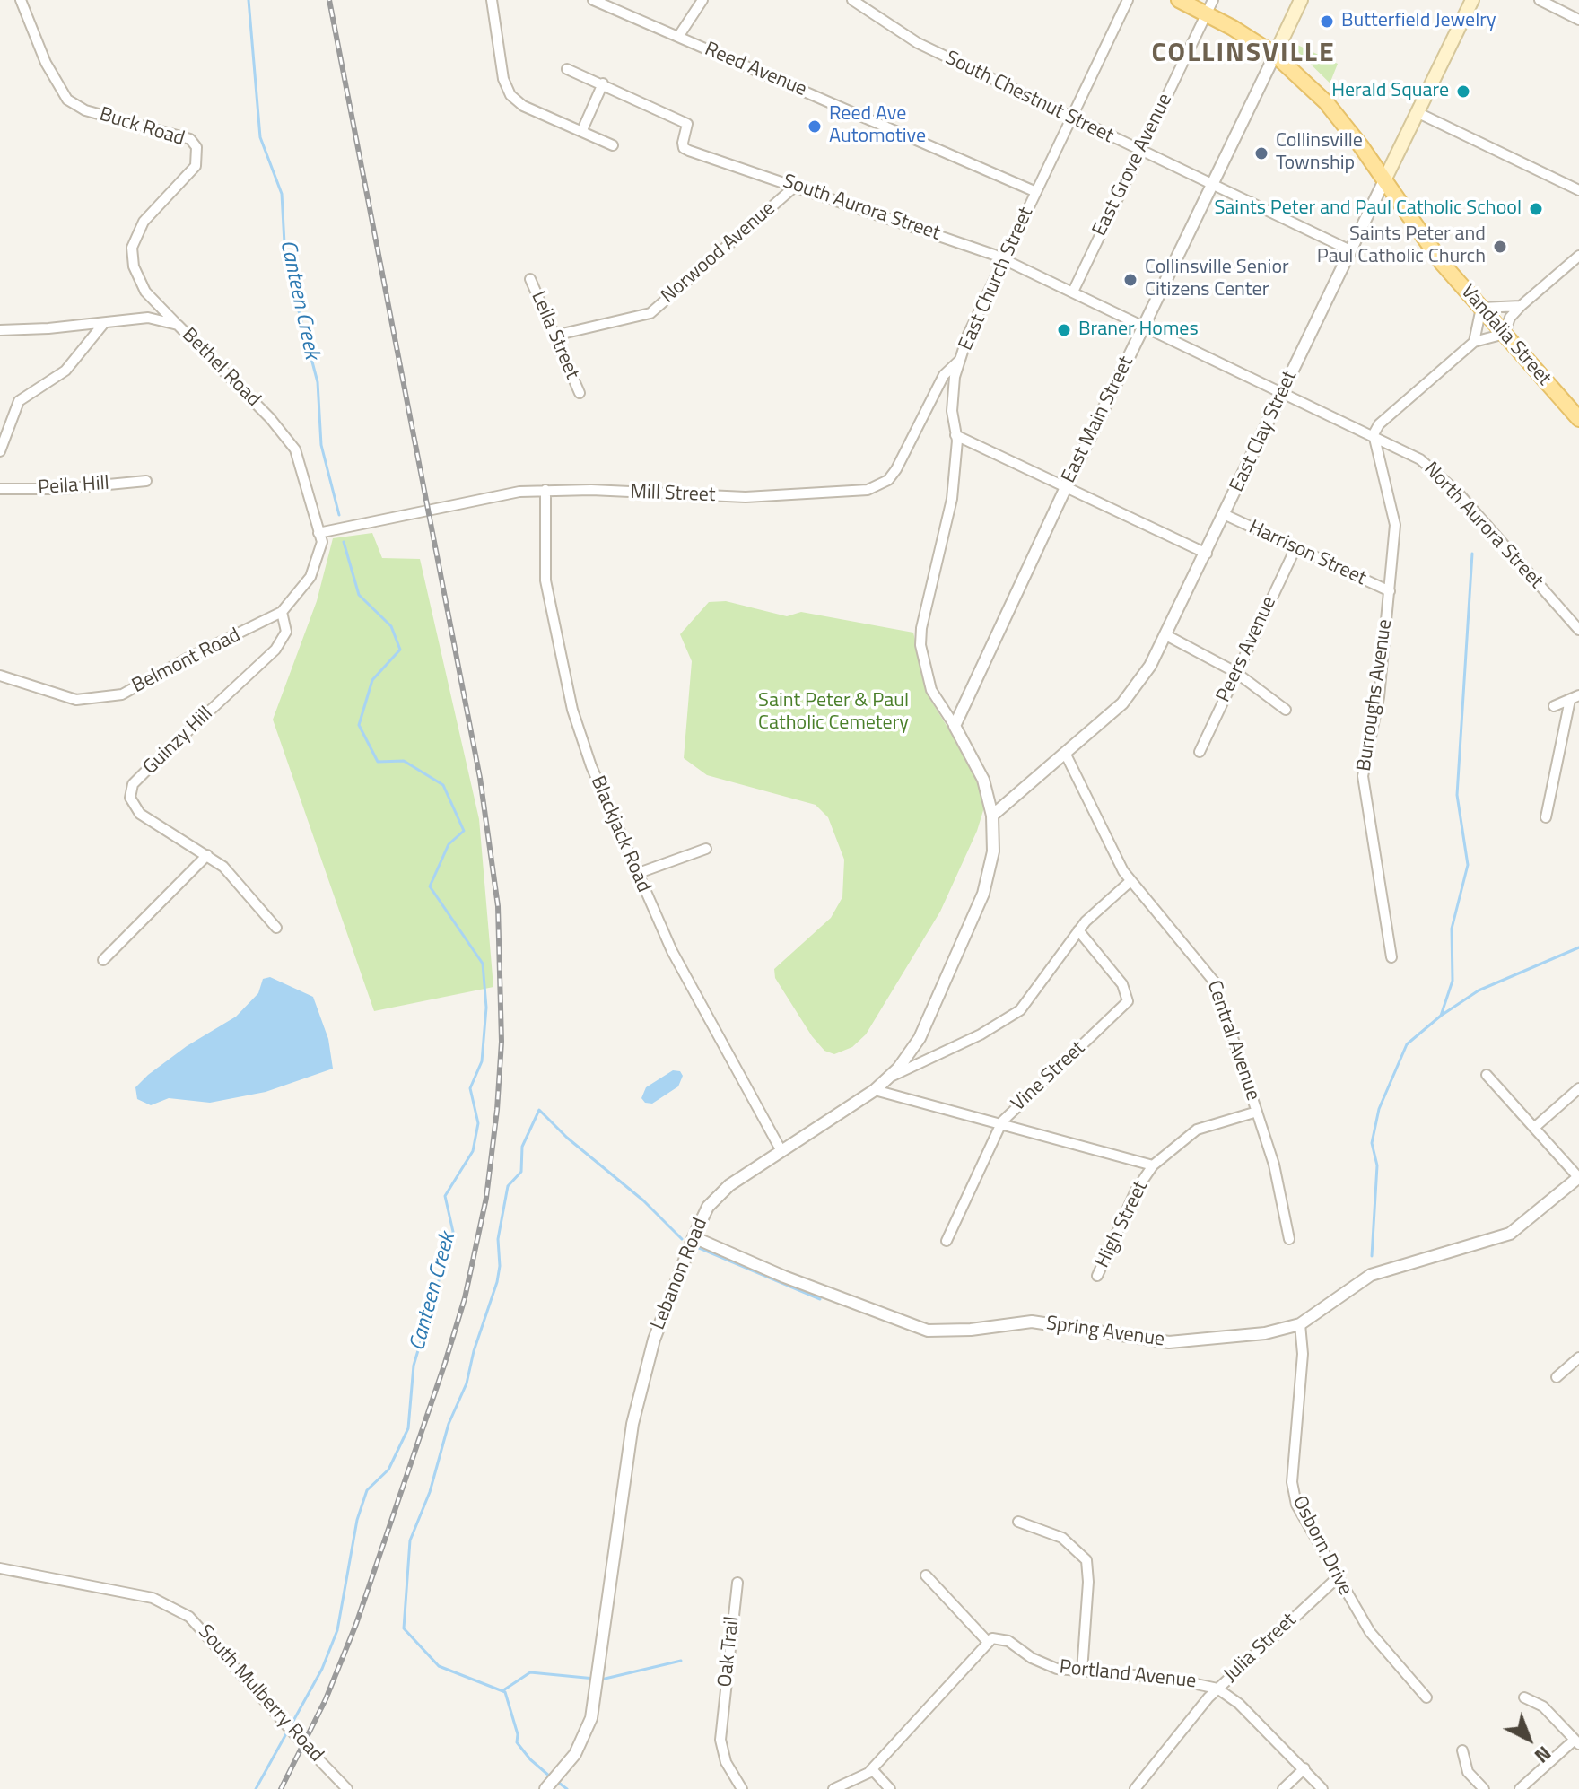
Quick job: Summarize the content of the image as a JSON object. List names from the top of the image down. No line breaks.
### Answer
{"streets":{"main road":["Vandalia Street","East Main Street","East Clay Street"],"street":["Reed Avenue","South Chestnut Street","Buck Road","East Grove Avenue","South Aurora Street","Norwood Avenue","East Church Street","Leila Street","Bethel Road","Peila Hill","Mill Street","North Aurora Street","Harrison Street","Peers Avenue","Belmont Road","Burroughs Avenue","Guinzy Hill","Blackjack Road","Central Avenue","Vine Street","High Street","Lebanon Road","Spring Avenue","Osborn Drive","Julia Street","Oak Trail","Portland Avenue","South Mulberry Road"]},"crossings":[["Reed Avenue","East Church Street"],["South Chestnut Street","East Grove Avenue"],["South Chestnut Street","East Church Street"],["South Chestnut Street","East Main Street"],["South Chestnut Street","East Clay Street"],["Buck Road","Bethel Road"],["East Grove Avenue","South Aurora Street"],["East Grove Avenue","Vandalia Street"],["South Aurora Street","Norwood Avenue"],["South Aurora Street","East Church Street"],["South Aurora Street","East Main Street"],["South Aurora Street","North Aurora Street"],["Norwood Avenue","Leila Street"],["East Church Street","East Main Street"],["East Church Street","East Clay Street"],["East Church Street","Mill Street"],["East Church Street","Lebanon Road"],["Vandalia Street","East Main Street"],["Vandalia Street","East Clay Street"],["Bethel Road","Mill Street"],["Bethel Road","Belmont Road"],["East Main Street","North Aurora Street"],["East Clay Street","North Aurora Street"],["East Clay Street","Harrison Street"],["East Clay Street","Central Avenue"],["East Clay Street","Lebanon Road"],["Mill Street","Belmont Road"],["Mill Street","Blackjack Road"],["North Aurora Street","Burroughs Avenue"],["Harrison Street","Peers Avenue"],["Harrison Street","Burroughs Avenue"],["Belmont Road","Guinzy Hill"],["Blackjack Road","Lebanon Road"],["Central Avenue","High Street"],["Lebanon Road","Spring Avenue"],["Spring Avenue","Osborn Drive"],["Osborn Drive","Julia Street"],["Julia Street","Portland Avenue"]],"districts":["COLLINSVILLE"],"water":["Canteen Creek"],"parks":["Saint Peter & Paul Catholic Cemetery"],"places":["Butterfield Jewelry","Herald Square","Reed Ave Automotive","Collinsville Township","Saints Peter and Paul Catholic School","Saints Peter and Paul Catholic Church","Collinsville Senior Citizens Center","Braner Homes"],"north":"bottom right"}
